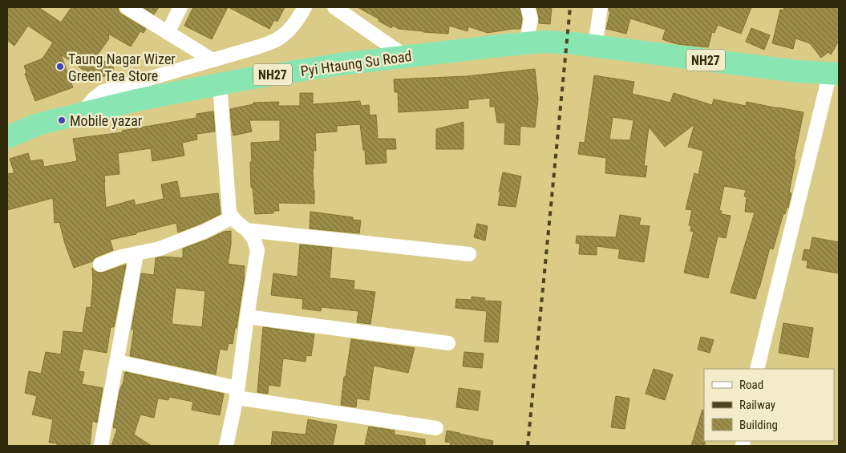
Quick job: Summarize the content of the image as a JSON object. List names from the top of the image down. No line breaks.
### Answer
{"streets":{"highway":["NH27","Pyi Htaung Su Road"]},"crossings":[["NH27","Pyi Htaung Su Road"]],"places":["Taung Nagar Wizer Green Tea Store","Mobile yazar"],"legend":["Road","Railway","Building"]}
